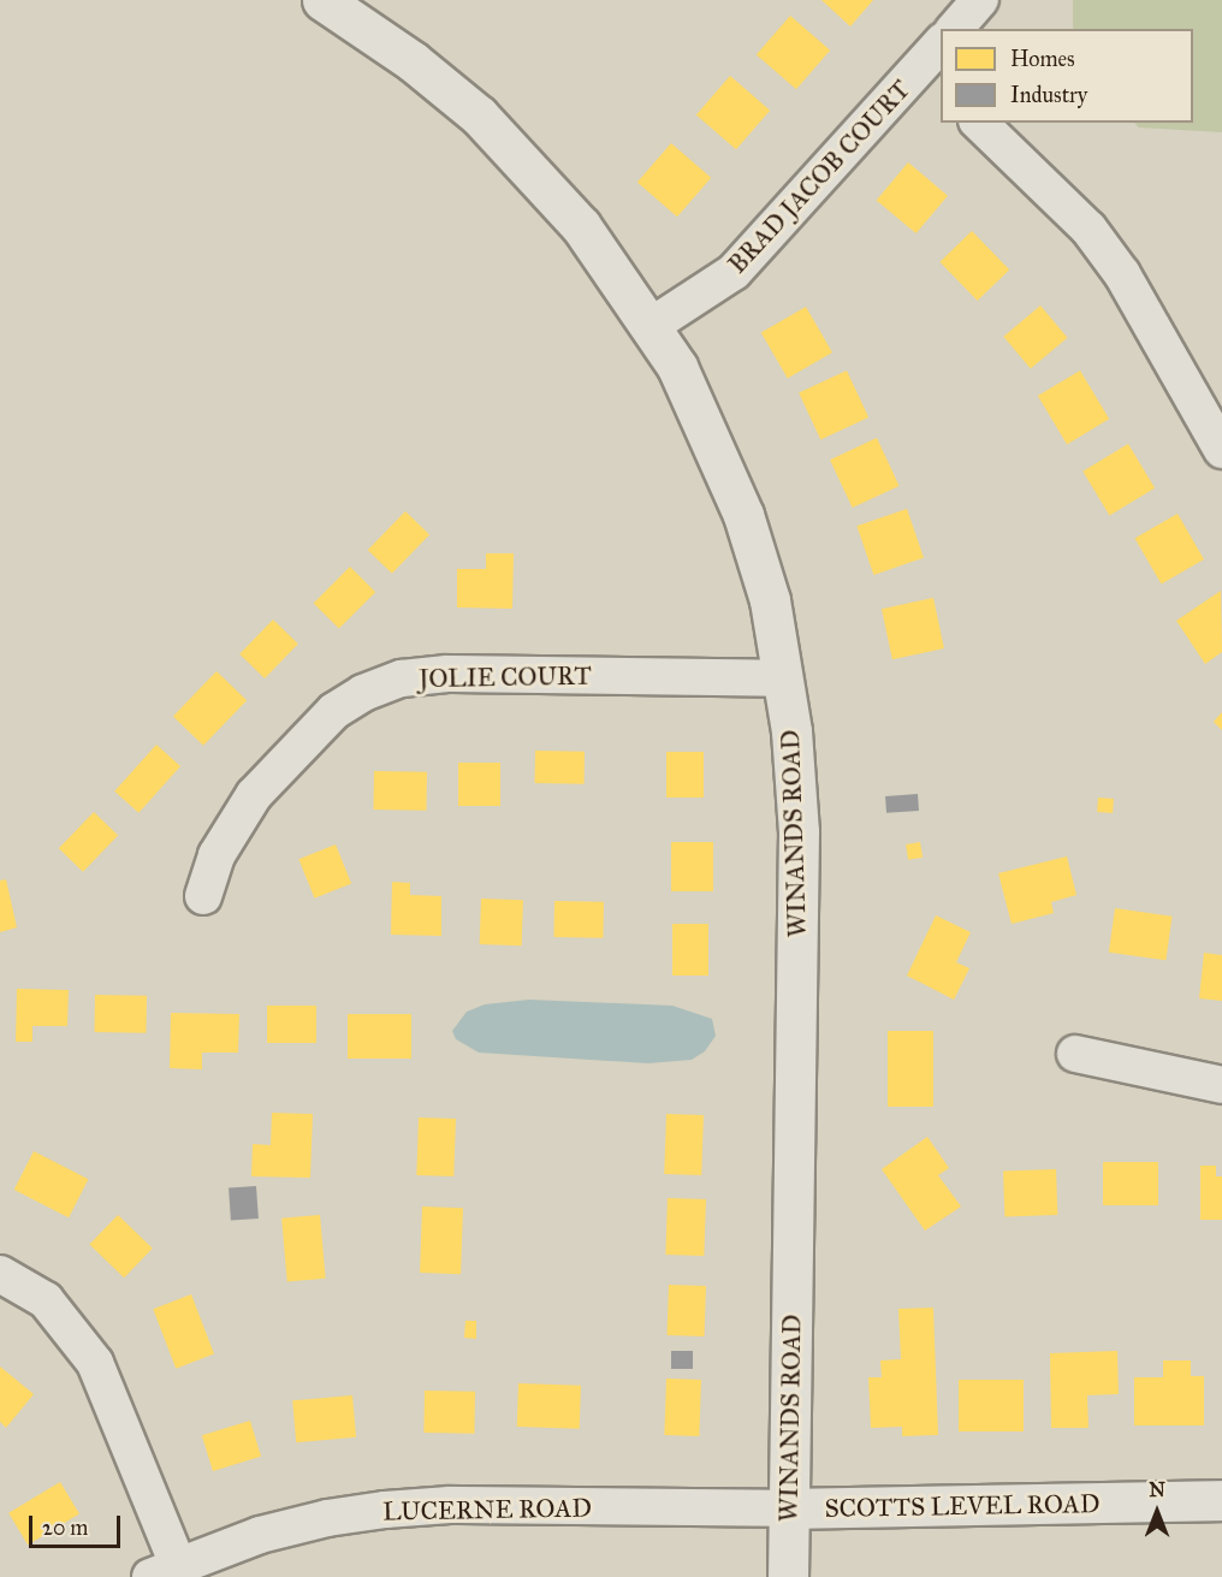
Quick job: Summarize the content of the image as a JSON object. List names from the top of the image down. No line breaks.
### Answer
{"streets":{"street":["BRAD JACOB COURT","JOLIE COURT","WINANDS ROAD","SCOTTS LEVEL ROAD","LUCERNE ROAD"]},"crossings":[["BRAD JACOB COURT","WINANDS ROAD"],["JOLIE COURT","WINANDS ROAD"],["WINANDS ROAD","SCOTTS LEVEL ROAD"],["WINANDS ROAD","LUCERNE ROAD"],["SCOTTS LEVEL ROAD","LUCERNE ROAD"]],"legend":["Homes","Industry"],"scale_bar":"20 m","north":"top"}
